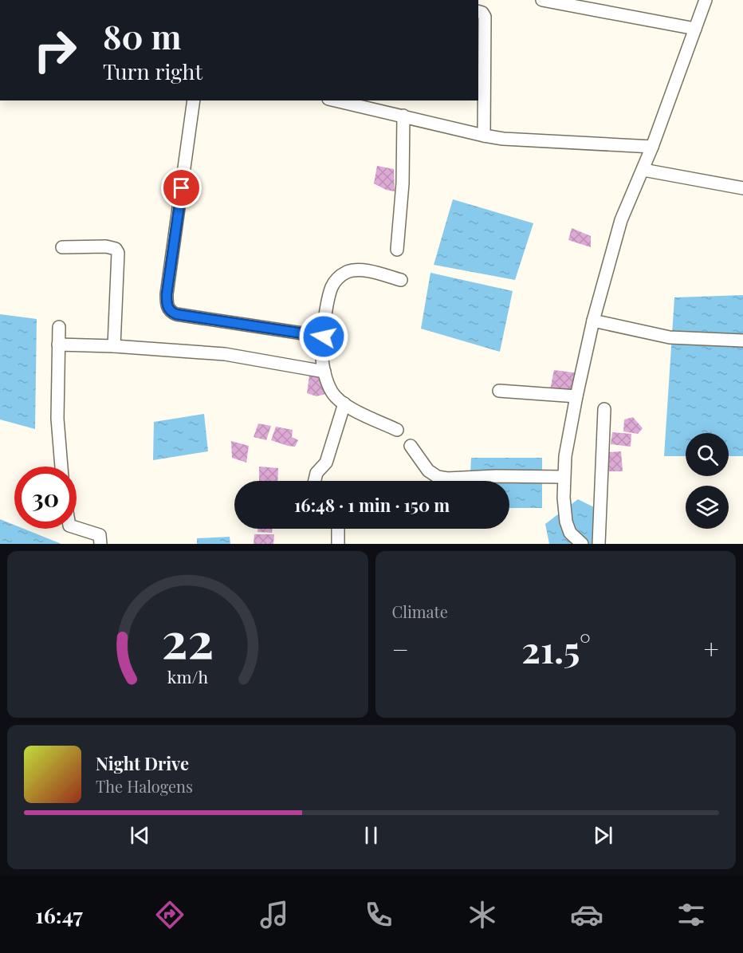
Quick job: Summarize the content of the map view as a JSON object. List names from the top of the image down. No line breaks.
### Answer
{"page":{"turn":["80 m","Turn right"],"limit":"30","trip":"16:48 · 1 min · 150 m","tile":"Climate","heat":["−","21.5°","+"],"song":["Night Drive","The Halogens"],"tabs":"16:47","gauge":["22","km/h"]}}
